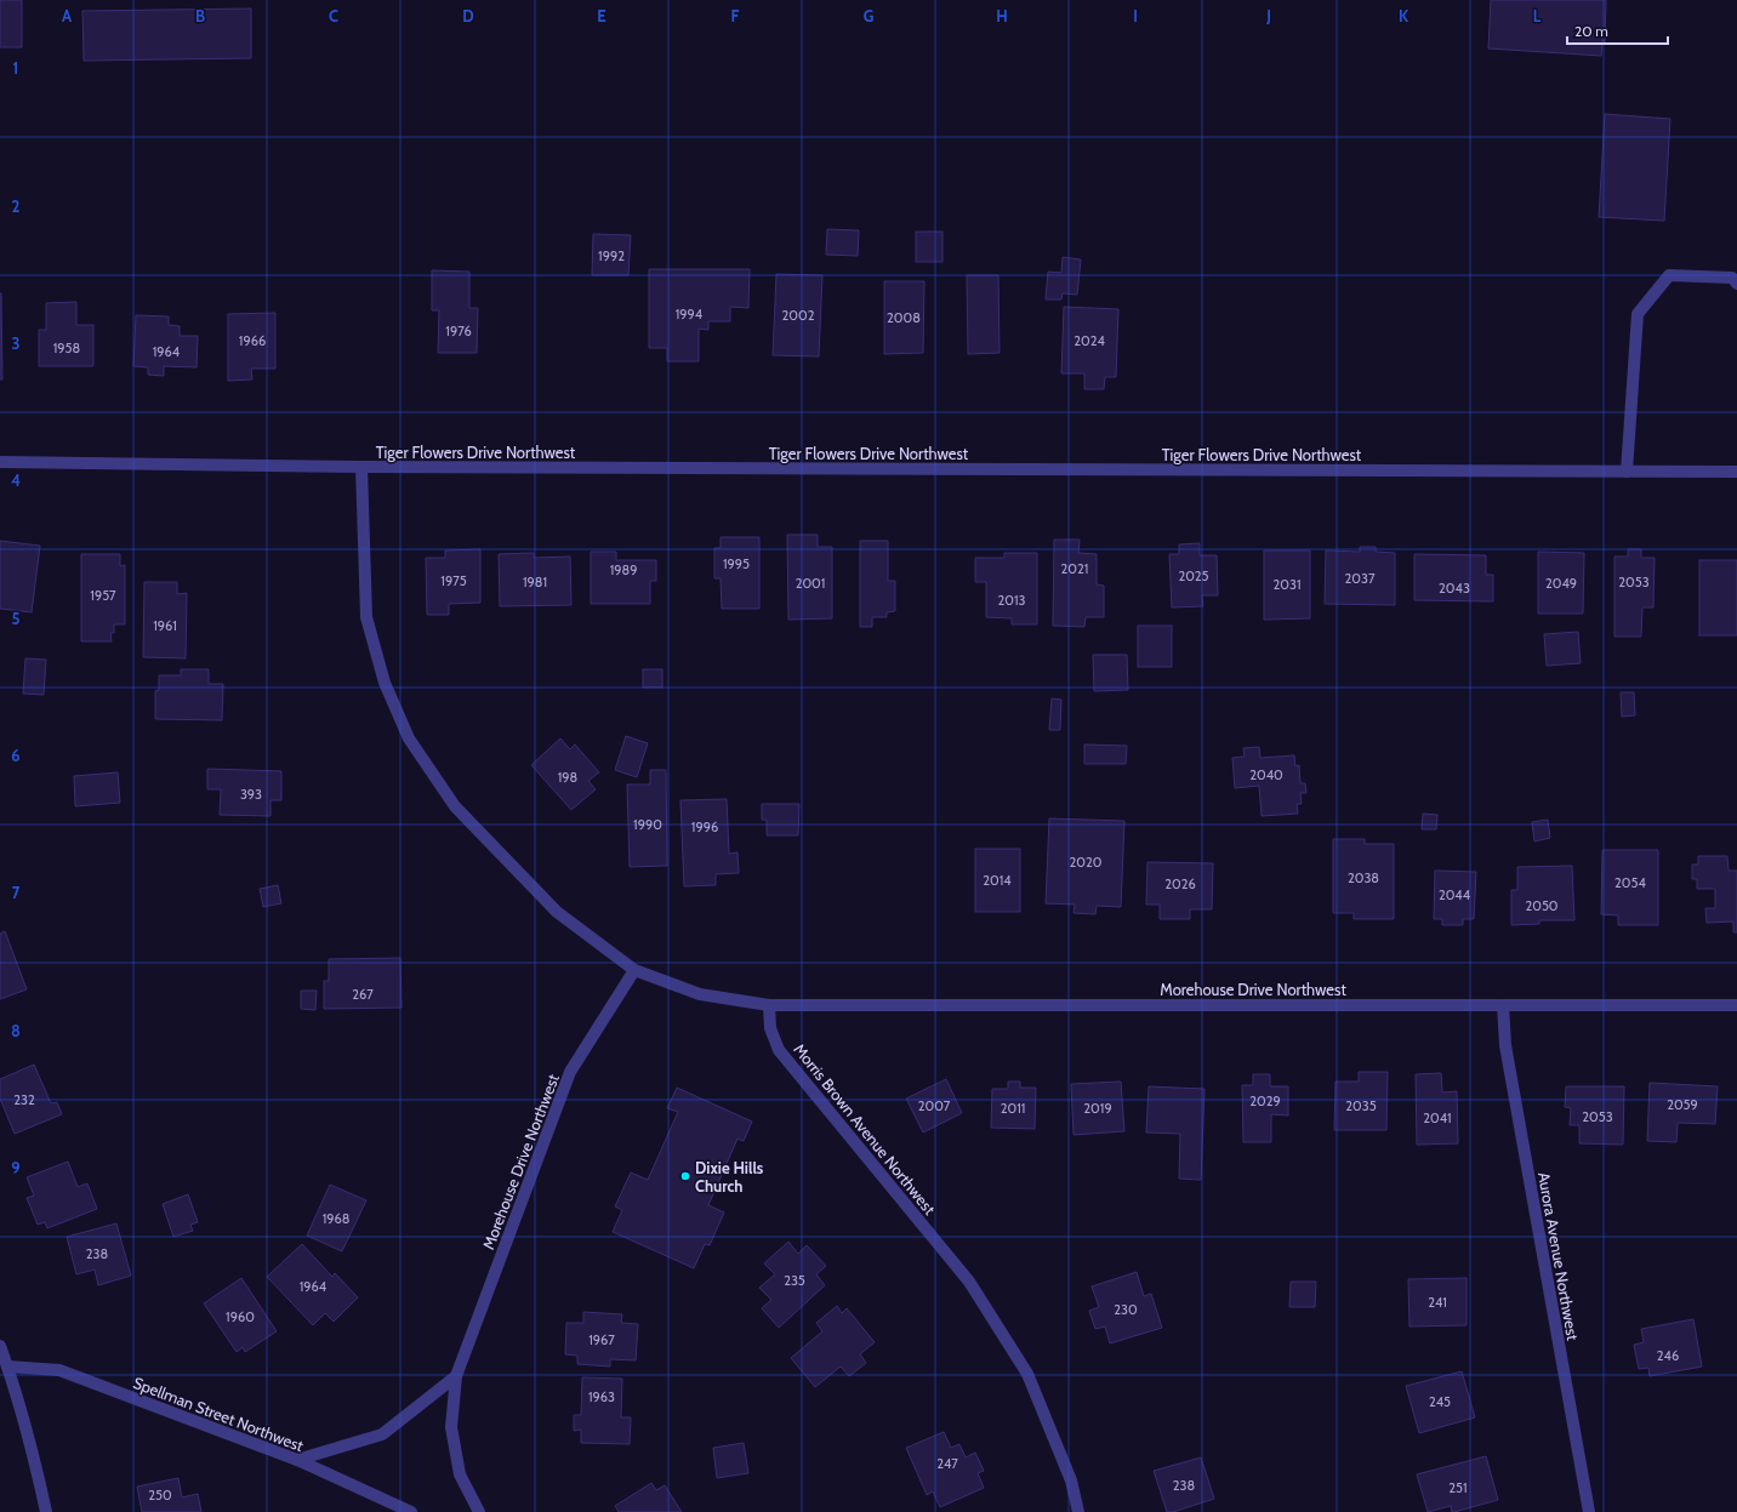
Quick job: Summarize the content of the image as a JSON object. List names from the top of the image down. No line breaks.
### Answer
{"streets":{"street":["Tiger Flowers Drive Northwest","Morehouse Drive Northwest","Morris Brown Avenue Northwest","Aurora Avenue Northwest","Spellman Street Northwest"]},"crossings":[["Morehouse Drive Northwest","Morris Brown Avenue Northwest"],["Morehouse Drive Northwest","Aurora Avenue Northwest"]],"places":["Dixie Hills Church"],"house_numbers":["1992","1994","2002","2008","1976","1966","2024","1958","1964","1995","2021","1989","2025","2037","1975","1981","2053","2001","2049","2031","2043","1957","2013","1961","2040","198","393","1990","1996","2020","2038","2014","2054","2026","2044","2050","267","232","2029","2059","2007","2035","2011","2019","2053","2041","1968","238","235","1964","241","230","1960","1967","246","1963","245","247","238","251","250"],"scale_bar":"20 m","grid":{"columns":["A","B","C","D","E","F","G","H","I","J","K","L"],"rows":["1","2","3","4","5","6","7","8","9"]}}
